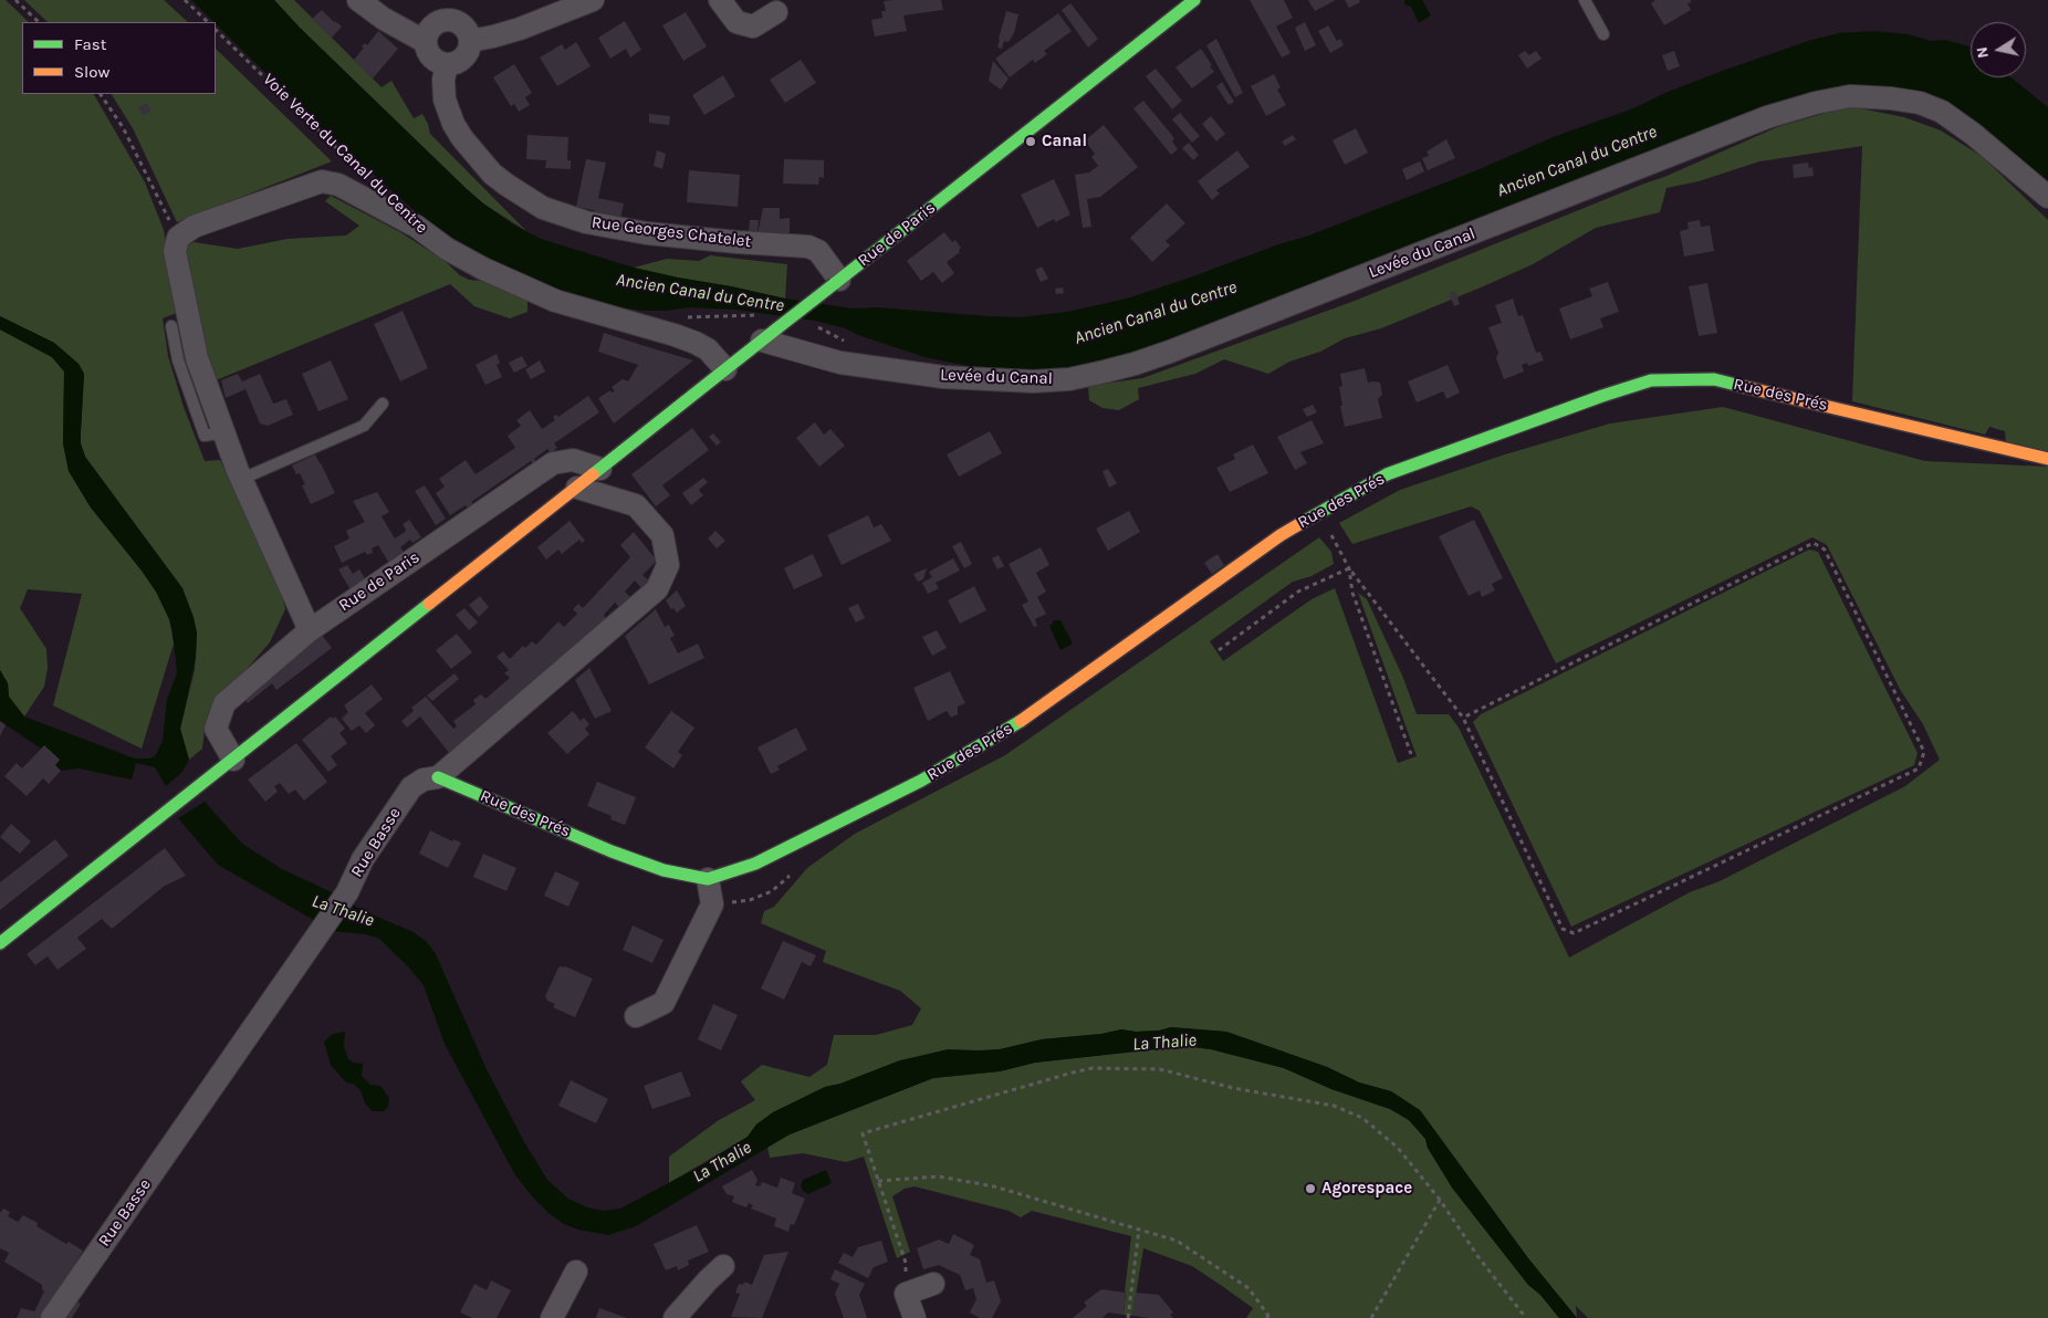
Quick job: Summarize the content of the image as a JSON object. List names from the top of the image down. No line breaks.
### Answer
{"streets":{"street":["Voie Verte du Canal du Centre","Rue Georges Chatelet","Rue de Paris","Levée du Canal","Rue des Prés","Rue Basse"]},"crossings":[["Voie Verte du Canal du Centre","Rue de Paris"],["Rue Georges Chatelet","Rue de Paris"],["Rue de Paris","Levée du Canal"],["Rue de Paris","Rue Basse"],["Rue des Prés","Rue Basse"]],"water":["Ancien Canal du Centre","La Thalie"],"places":["Canal","Agorespace"],"legend":["Fast","Slow"],"north":"left"}
